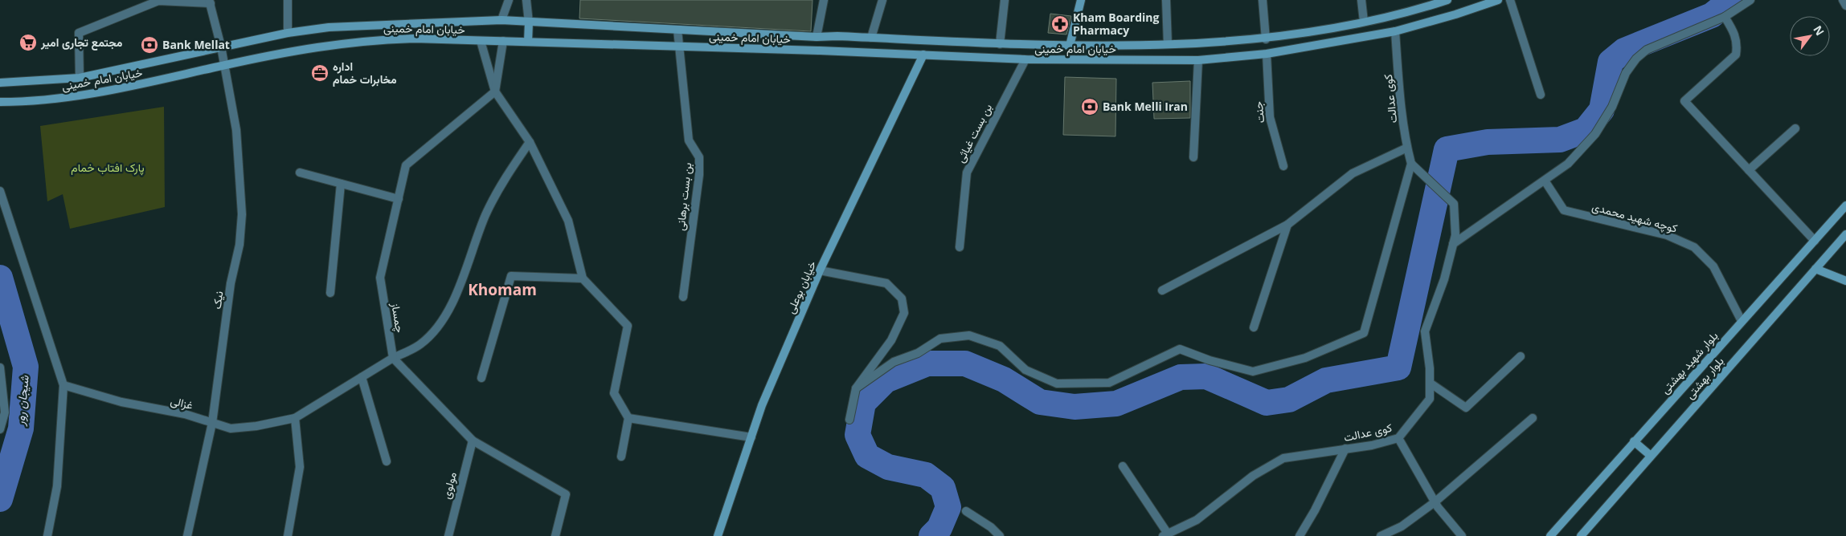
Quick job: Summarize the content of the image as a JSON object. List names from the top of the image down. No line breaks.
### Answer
{"streets":{"main road":["خیابان امام خمینی","خیابان بوعلی","بلوار شهید بهشتی","بلوار بهشتی"],"street":["کوی عدالت","جنت","بن بست غیاثی","بن بست برهانی","کوچه شهید محمدی","نیک","چمساز","غزالی","مولوی"]},"crossings":[["خیابان امام خمینی","کوی عدالت"],["خیابان امام خمینی","جنت"],["خیابان امام خمینی","بن بست غیاثی"],["خیابان امام خمینی","بن بست برهانی"],["خیابان امام خمینی","خیابان بوعلی"],["خیابان امام خمینی","نیک"],["کوچه شهید محمدی","بلوار شهید بهشتی"],["نیک","غزالی"]],"districts":["Khomam"],"water":["شیجان رور"],"parks":["پارک افتاب خمام"],"places":{"pharmacy":["Kham Boarding Pharmacy"],"supermarket":["مجتمع تجاری امیر"],"bank":["Bank Mellat","Bank Melli Iran"],"office":["اداره مخابرات خمام"]},"north":"top right"}
